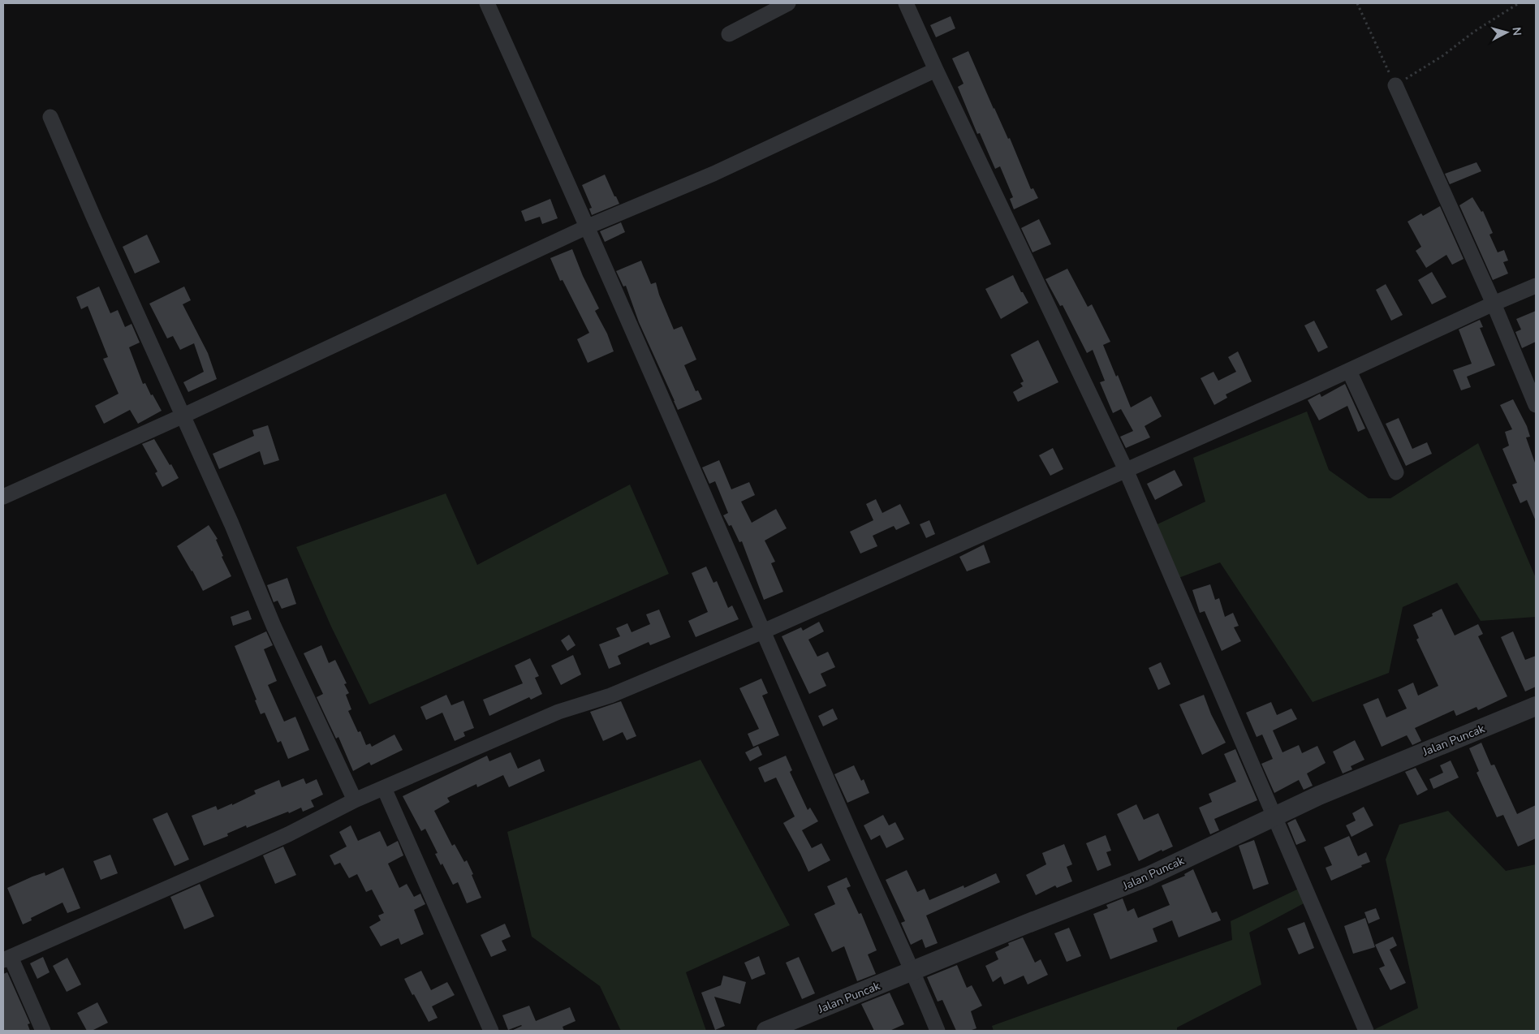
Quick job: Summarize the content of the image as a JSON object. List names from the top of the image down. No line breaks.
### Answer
{"streets":{"street":["Jalan Puncak"]},"north":"right"}
